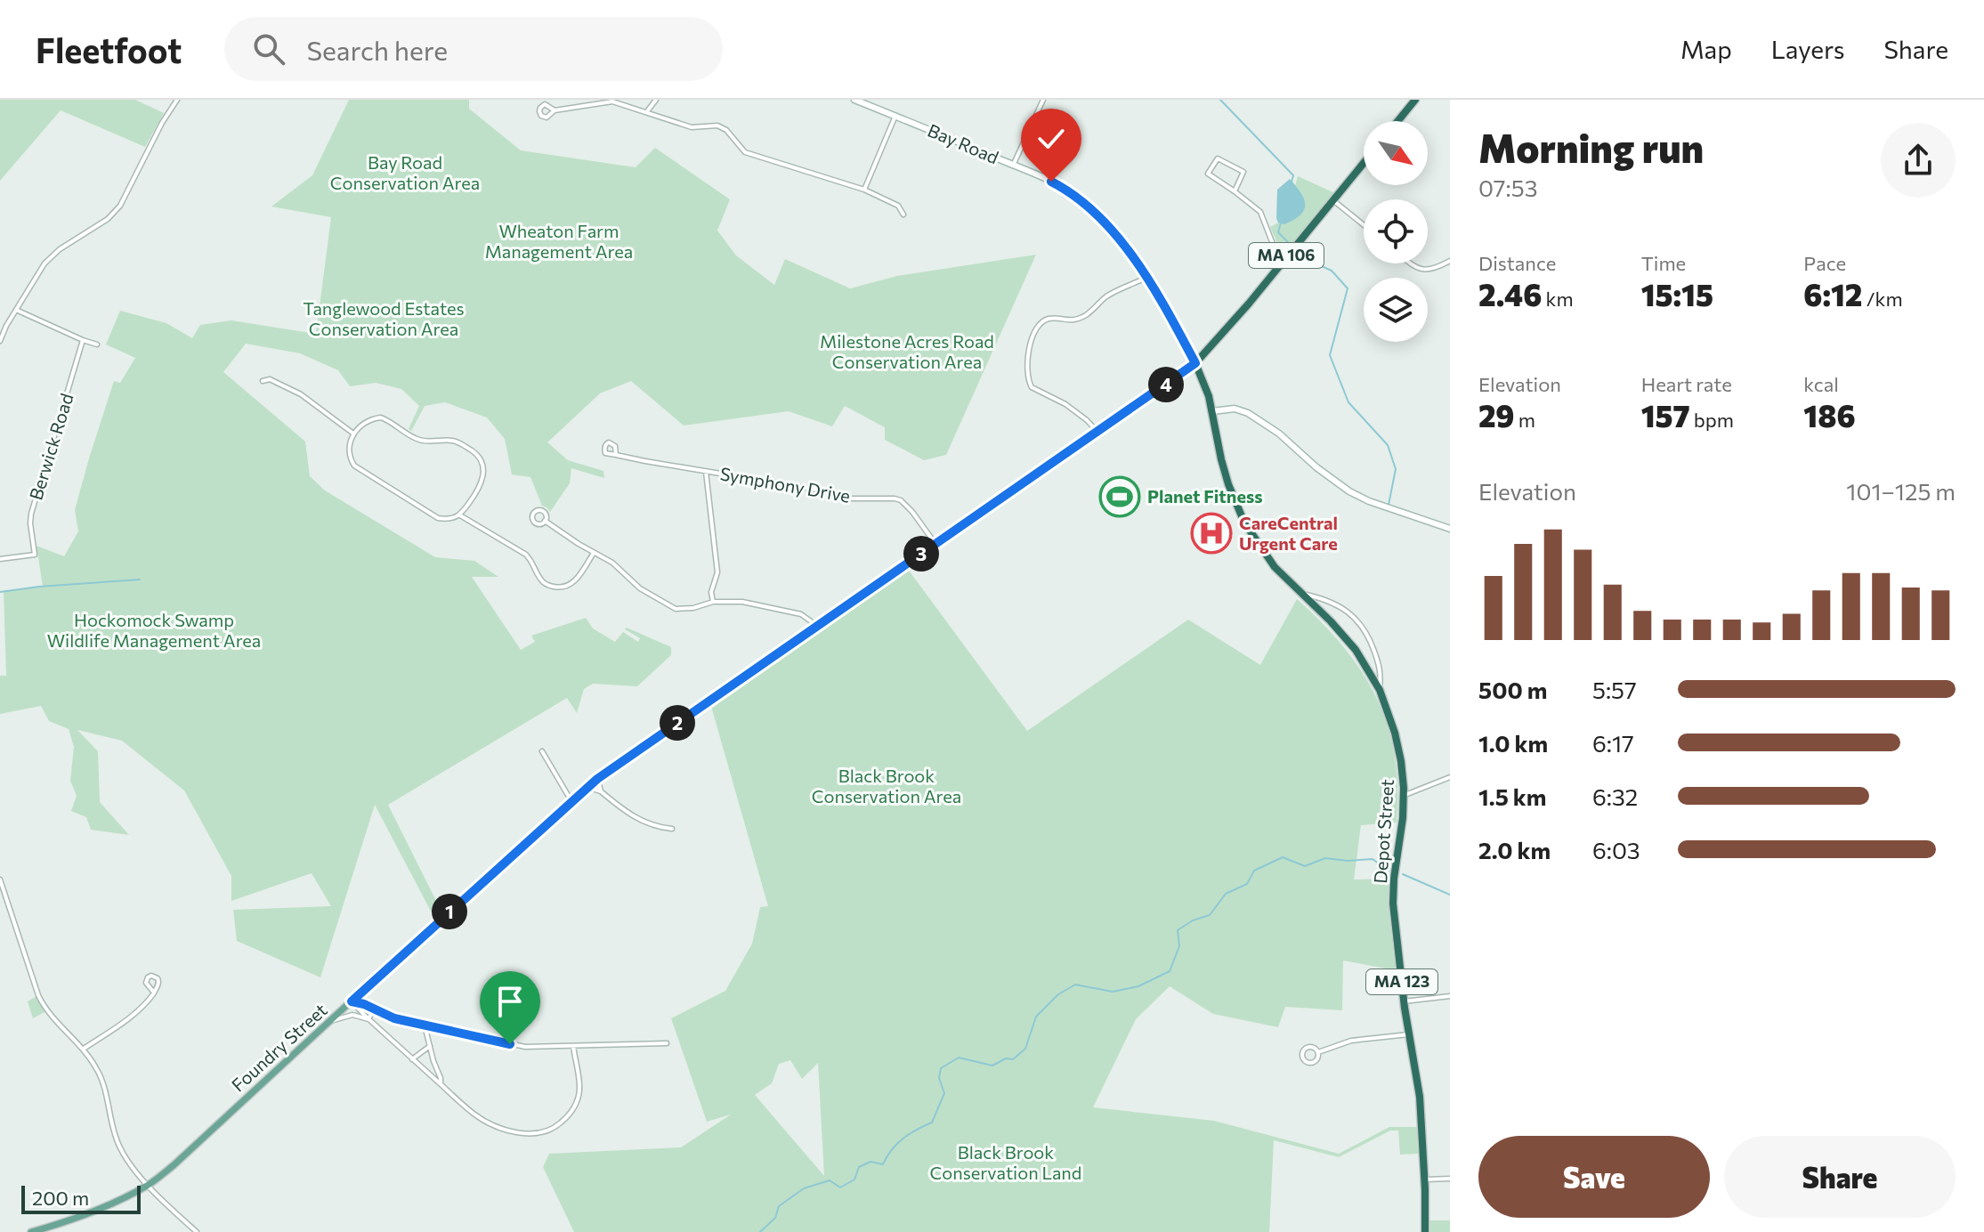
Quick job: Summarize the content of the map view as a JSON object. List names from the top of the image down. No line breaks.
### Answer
{"streets":{"highway":["MA 106","Depot Street","MA 123","Foundry Street"],"main road":["Bay Road"],"street":["Berwick Road","Symphony Drive"]},"crossings":[["Bay Road","Depot Street"],["Bay Road","Foundry Street"],["Symphony Drive","Foundry Street"],["Depot Street","Foundry Street"]],"parks":["Bay Road Conservation Area","Wheaton Farm Management Area","Tanglewood Estates Conservation Area","Milestone Acres Road Conservation Area","Hockomock Swamp Wildlife Management Area","Black Brook Conservation Area","Black Brook Conservation Land"],"places":{"sports":["Planet Fitness"],"hospital":["CareCentral Urgent Care"]},"scale_bar":"200 m","north":"bottom right","page":{"header":"Fleetfoot","search":"Search here","nav":["Map","Layers","Share"],"heading":["Morning run","07:53"],"stats":[["Distance","2.46 km"],["Time","15:15"],["Pace","6:12 /km"],["Elevation","29 m"],["Heart rate","157 bpm"],["kcal","186"]],"pins":["4","3","2","1"],"chart":["Elevation","101–125 m"],"list":[{"name":"500 m","note":"5:57"},{"name":"1.0 km","note":"6:17"},{"name":"1.5 km","note":"6:32"},{"name":"2.0 km","note":"6:03"}],"buttons":["Save","Share"],"scale":"200 m"}}
